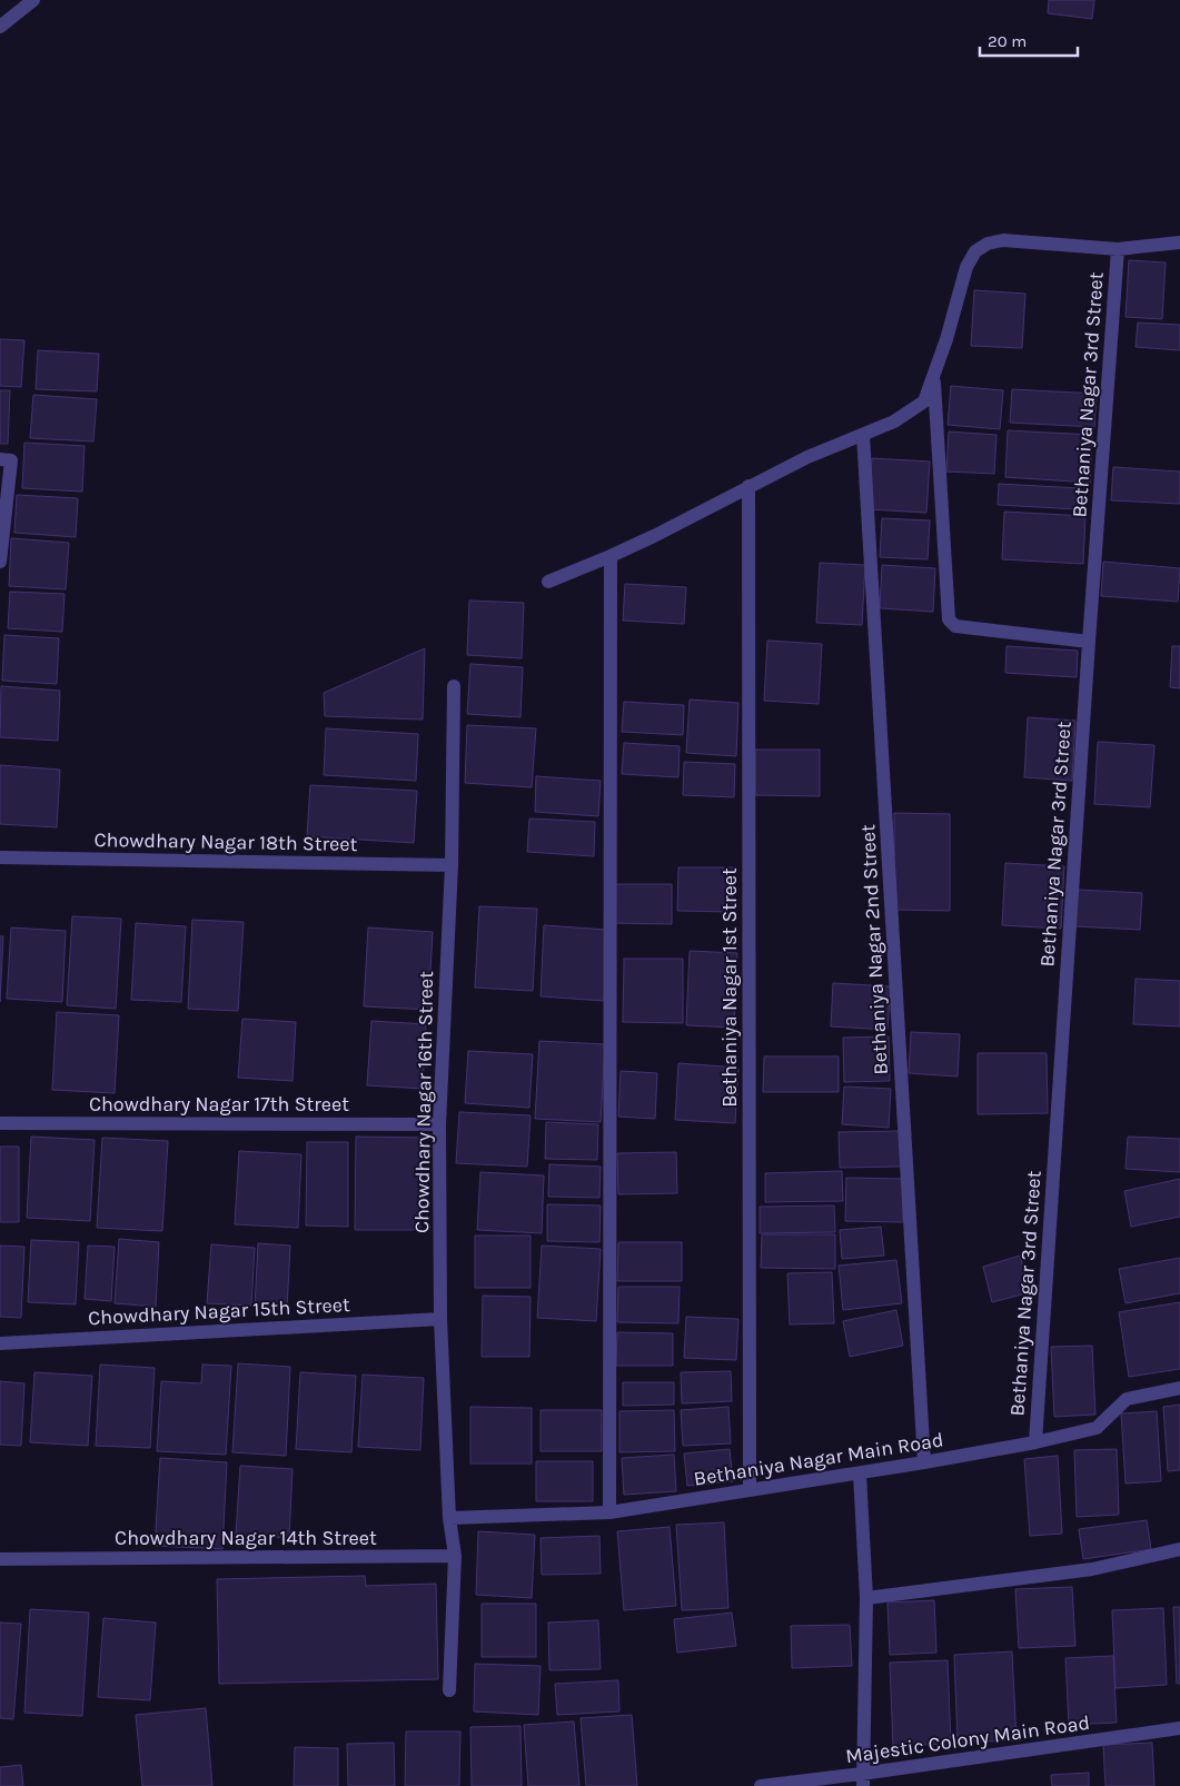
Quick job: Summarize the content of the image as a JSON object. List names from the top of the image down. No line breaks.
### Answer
{"streets":{"street":["Bethaniya Nagar 3rd Street","Chowdhary Nagar 18th Street","Bethaniya Nagar 2nd Street","Bethaniya Nagar 1st Street","Chowdhary Nagar 16th Street","Chowdhary Nagar 17th Street","Chowdhary Nagar 15th Street","Bethaniya Nagar Main Road","Chowdhary Nagar 14th Street","Majestic Colony Main Road"]},"crossings":[["Bethaniya Nagar 3rd Street","Bethaniya Nagar Main Road"],["Chowdhary Nagar 18th Street","Chowdhary Nagar 16th Street"],["Bethaniya Nagar 2nd Street","Bethaniya Nagar Main Road"],["Bethaniya Nagar 1st Street","Bethaniya Nagar Main Road"],["Chowdhary Nagar 16th Street","Chowdhary Nagar 17th Street"],["Chowdhary Nagar 16th Street","Chowdhary Nagar 15th Street"],["Chowdhary Nagar 16th Street","Bethaniya Nagar Main Road"]],"scale_bar":"20 m"}
